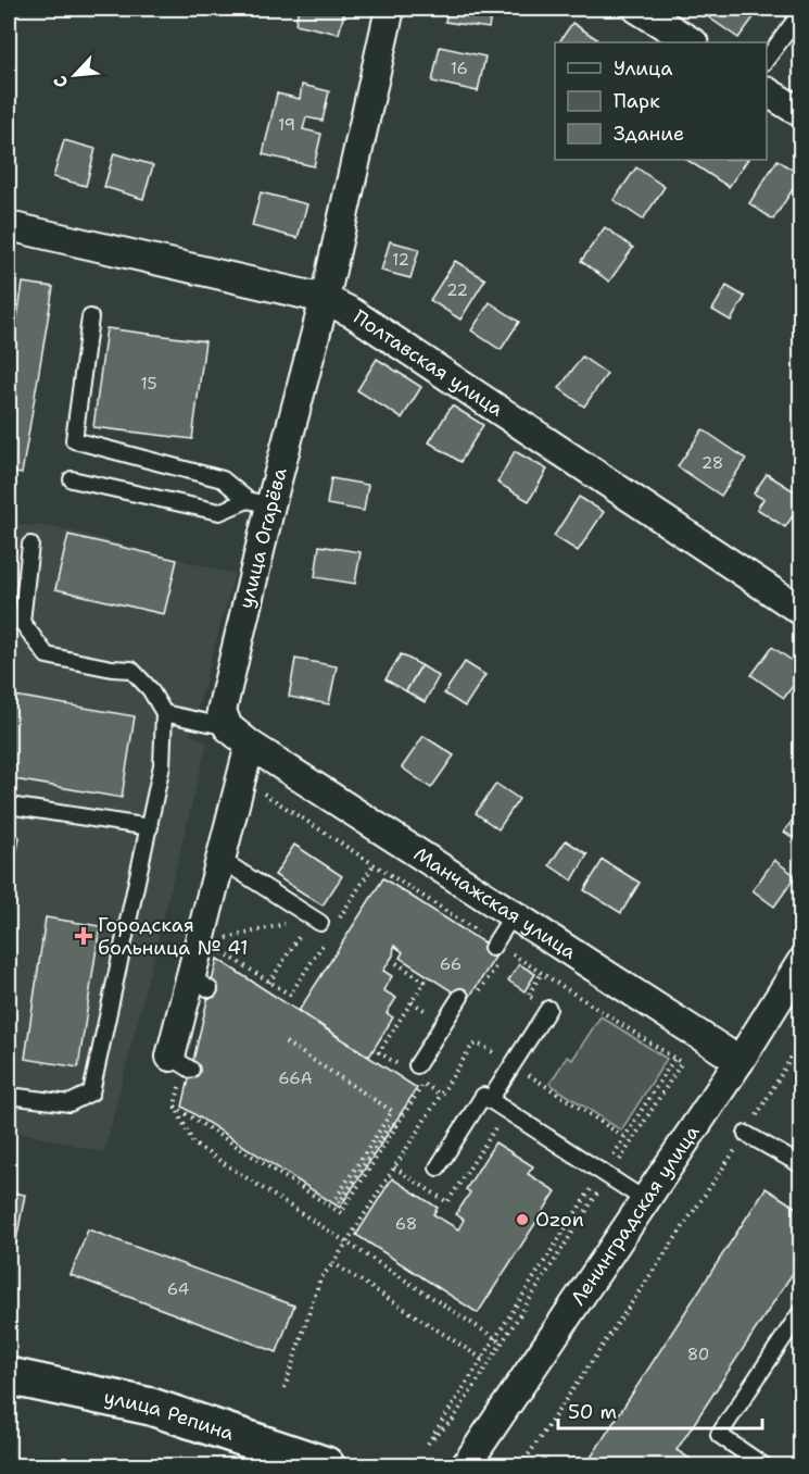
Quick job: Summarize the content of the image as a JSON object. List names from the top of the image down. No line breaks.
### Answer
{"streets":{"main road":["улица Репина"],"street":["Полтавская улица","улица Огарёва","Манчажская улица","Ленинградская улица"]},"crossings":[["Полтавская улица","улица Огарёва"],["Манчажская улица","Ленинградская улица"]],"places":{"health":["Городская больница № 41"],"other":["Ozon"]},"house_numbers":["16","19","12","22","15","28","66","66А","68","64","80"],"legend":["Улица","Парк","Здание"],"scale_bar":"50 m","north":"bottom left"}
